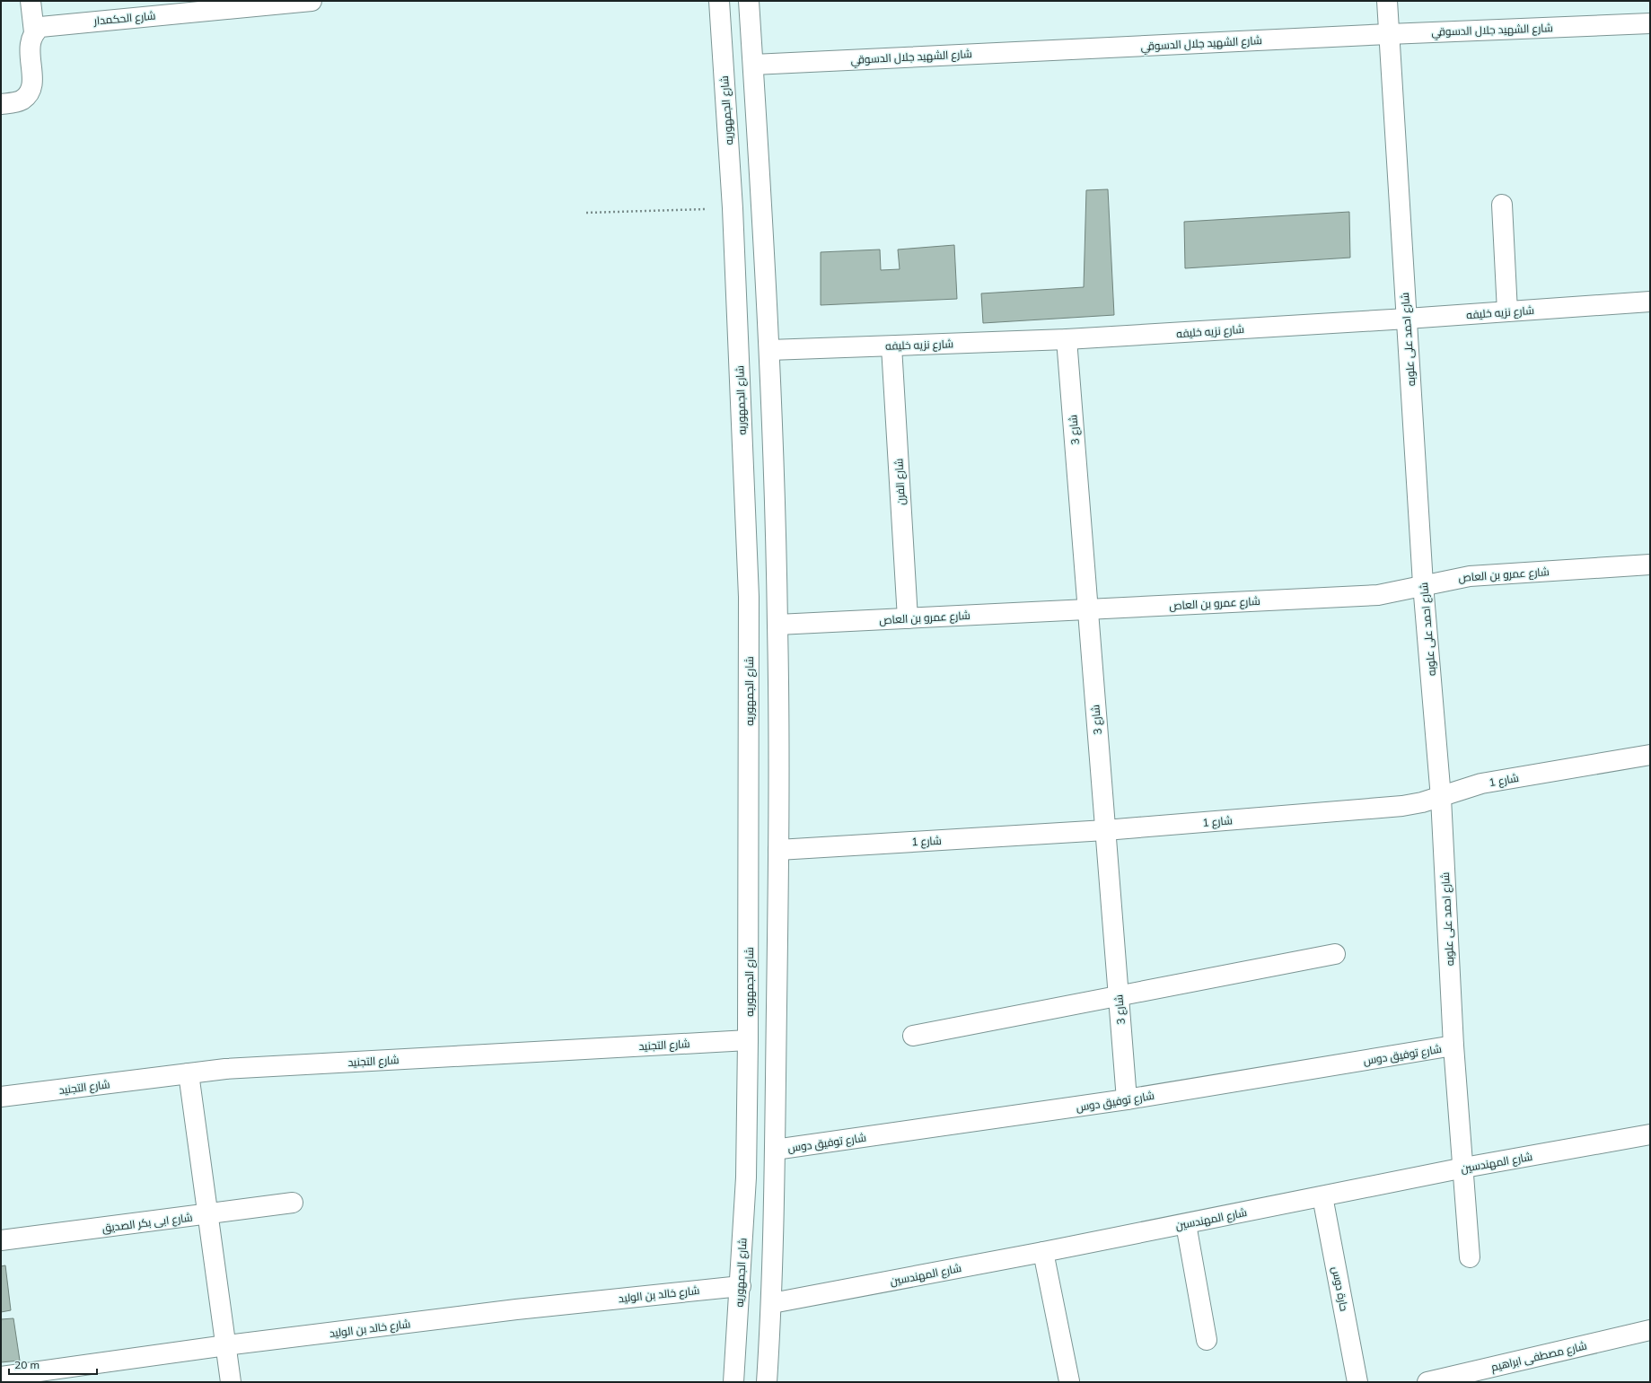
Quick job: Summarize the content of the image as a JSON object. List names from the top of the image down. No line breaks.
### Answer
{"streets":{"street":["شارع الحكمدار","شارع الشهيد جلال الدسوقي","شارع الجمهوريه","شارع نزيه خليفه","شارع احمد على علوبه","شارع 3","شارع الفرن","شارع عمرو بن العاص","شارع 1","شارع التجنيد","شارع توفيق دوس","شارع المهندسين","شارع ابى بكر الصديق","حارة دوس","شارع خالد بن الوليد","شارع مصطفى ابراهيم"]},"crossings":[["شارع الشهيد جلال الدسوقي","شارع احمد على علوبه"],["شارع الجمهوريه","شارع التجنيد"],["شارع الجمهوريه","شارع خالد بن الوليد"],["شارع نزيه خليفه","شارع احمد على علوبه"],["شارع نزيه خليفه","شارع 3"],["شارع نزيه خليفه","شارع الفرن"],["شارع احمد على علوبه","شارع عمرو بن العاص"],["شارع احمد على علوبه","شارع 1"],["شارع احمد على علوبه","شارع توفيق دوس"],["شارع احمد على علوبه","شارع المهندسين"],["شارع 3","شارع عمرو بن العاص"],["شارع 3","شارع 1"],["شارع 3","شارع توفيق دوس"],["شارع الفرن","شارع عمرو بن العاص"],["شارع المهندسين","حارة دوس"]],"scale_bar":"20 m"}
